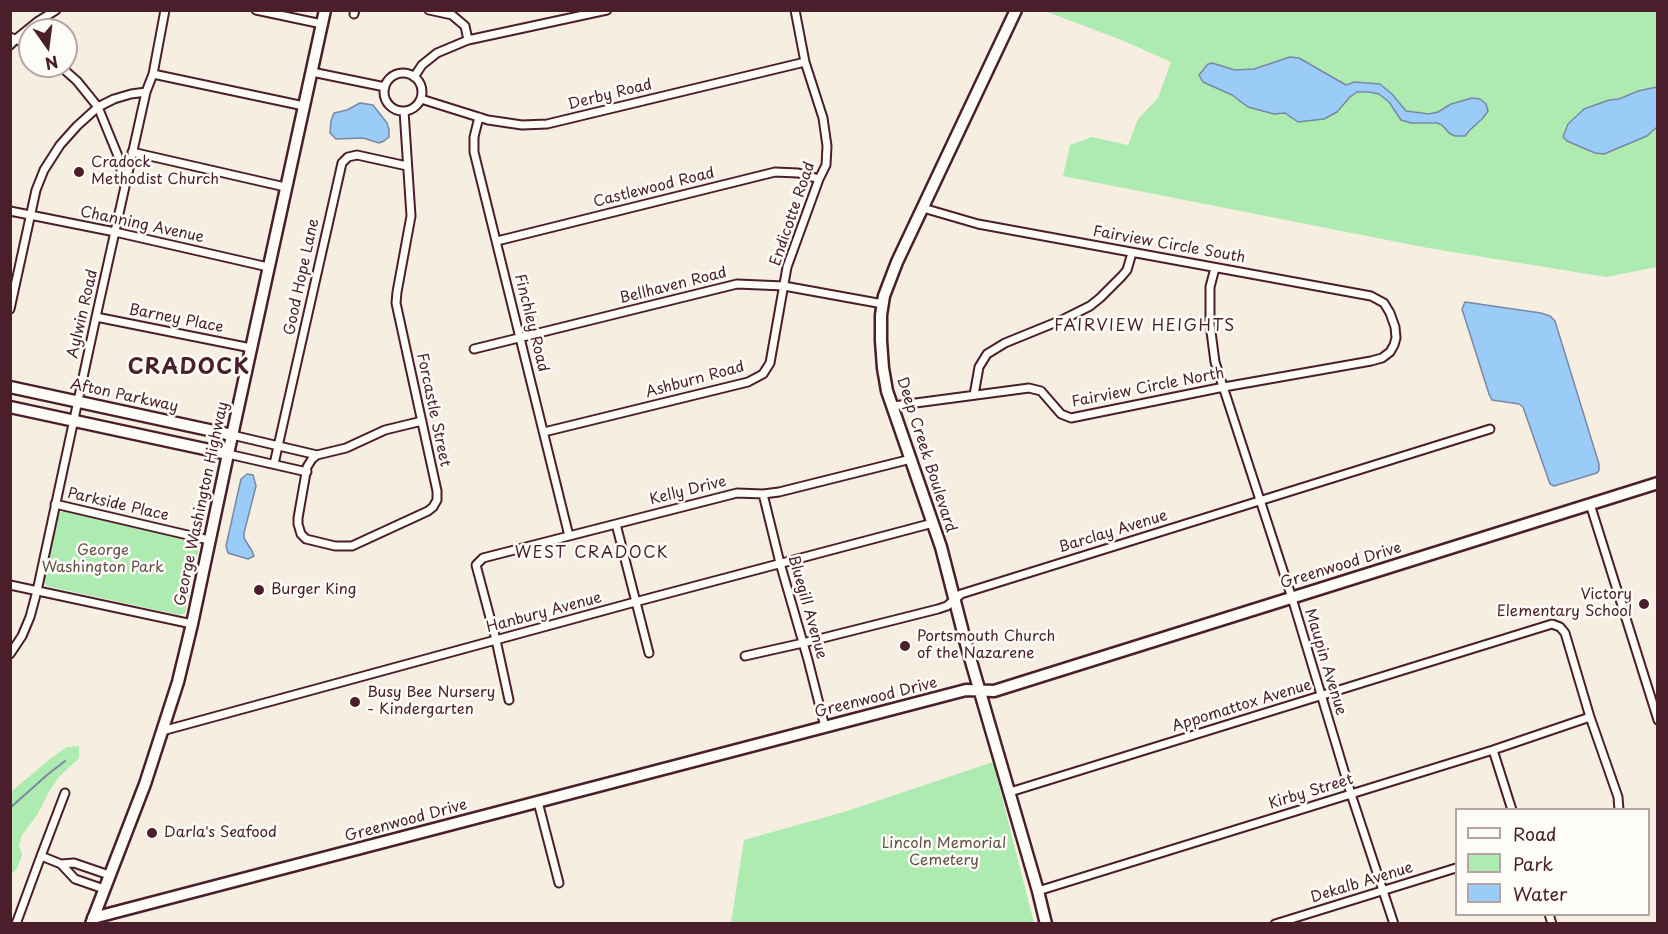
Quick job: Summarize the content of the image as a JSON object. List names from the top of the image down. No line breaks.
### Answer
{"streets":{"street":["Derby Road","Castlewood Road","Endicotte Road","Channing Avenue","Fairview Circle South","Good Hope Lane","Bellhaven Road","Aylwin Road","Barney Place","Finchley Road","Ashburn Road","Fairview Circle North","Afton Parkway","Forcastle Street","Deep Creek Boulevard","Kelly Drive","George Washington Highway","Parkside Place","Barclay Avenue","Greenwood Drive","Bluegill Avenue","Hanbury Avenue","Maupin Avenue","Appomattox Avenue","Kirby Street","Dekalb Avenue"]},"crossings":[["Derby Road","Endicotte Road"],["Derby Road","Finchley Road"],["Derby Road","Forcastle Street"],["Castlewood Road","Endicotte Road"],["Castlewood Road","Finchley Road"],["Endicotte Road","Bellhaven Road"],["Endicotte Road","Ashburn Road"],["Channing Avenue","Aylwin Road"],["Channing Avenue","George Washington Highway"],["Fairview Circle South","Fairview Circle North"],["Fairview Circle South","Deep Creek Boulevard"],["Fairview Circle South","Maupin Avenue"],["Good Hope Lane","Forcastle Street"],["Bellhaven Road","Finchley Road"],["Bellhaven Road","Ashburn Road"],["Bellhaven Road","Deep Creek Boulevard"],["Aylwin Road","Barney Place"],["Aylwin Road","Afton Parkway"],["Aylwin Road","Parkside Place"],["Barney Place","George Washington Highway"],["Finchley Road","Ashburn Road"],["Finchley Road","Kelly Drive"],["Fairview Circle North","Deep Creek Boulevard"],["Fairview Circle North","Maupin Avenue"],["Afton Parkway","George Washington Highway"],["Deep Creek Boulevard","Kelly Drive"],["Deep Creek Boulevard","Barclay Avenue"],["Deep Creek Boulevard","Greenwood Drive"],["Deep Creek Boulevard","Hanbury Avenue"],["Deep Creek Boulevard","Appomattox Avenue"],["Deep Creek Boulevard","Kirby Street"],["Kelly Drive","Bluegill Avenue"],["Kelly Drive","Hanbury Avenue"],["George Washington Highway","Parkside Place"],["George Washington Highway","Greenwood Drive"],["George Washington Highway","Hanbury Avenue"],["Barclay Avenue","Bluegill Avenue"],["Barclay Avenue","Maupin Avenue"],["Greenwood Drive","Bluegill Avenue"],["Greenwood Drive","Maupin Avenue"],["Bluegill Avenue","Hanbury Avenue"],["Maupin Avenue","Appomattox Avenue"],["Maupin Avenue","Kirby Street"],["Maupin Avenue","Dekalb Avenue"],["Appomattox Avenue","Kirby Street"]],"districts":["FAIRVIEW HEIGHTS","CRADOCK","WEST CRADOCK"],"parks":["George Washington Park","Lincoln Memorial Cemetery"],"places":["Cradock Methodist Church","Burger King","Victory Elementary School","Portsmouth Church of the Nazarene","Busy Bee Nursery - Kindergarten","Darla's Seafood"],"legend":["Road","Park","Water"],"north":"bottom"}
